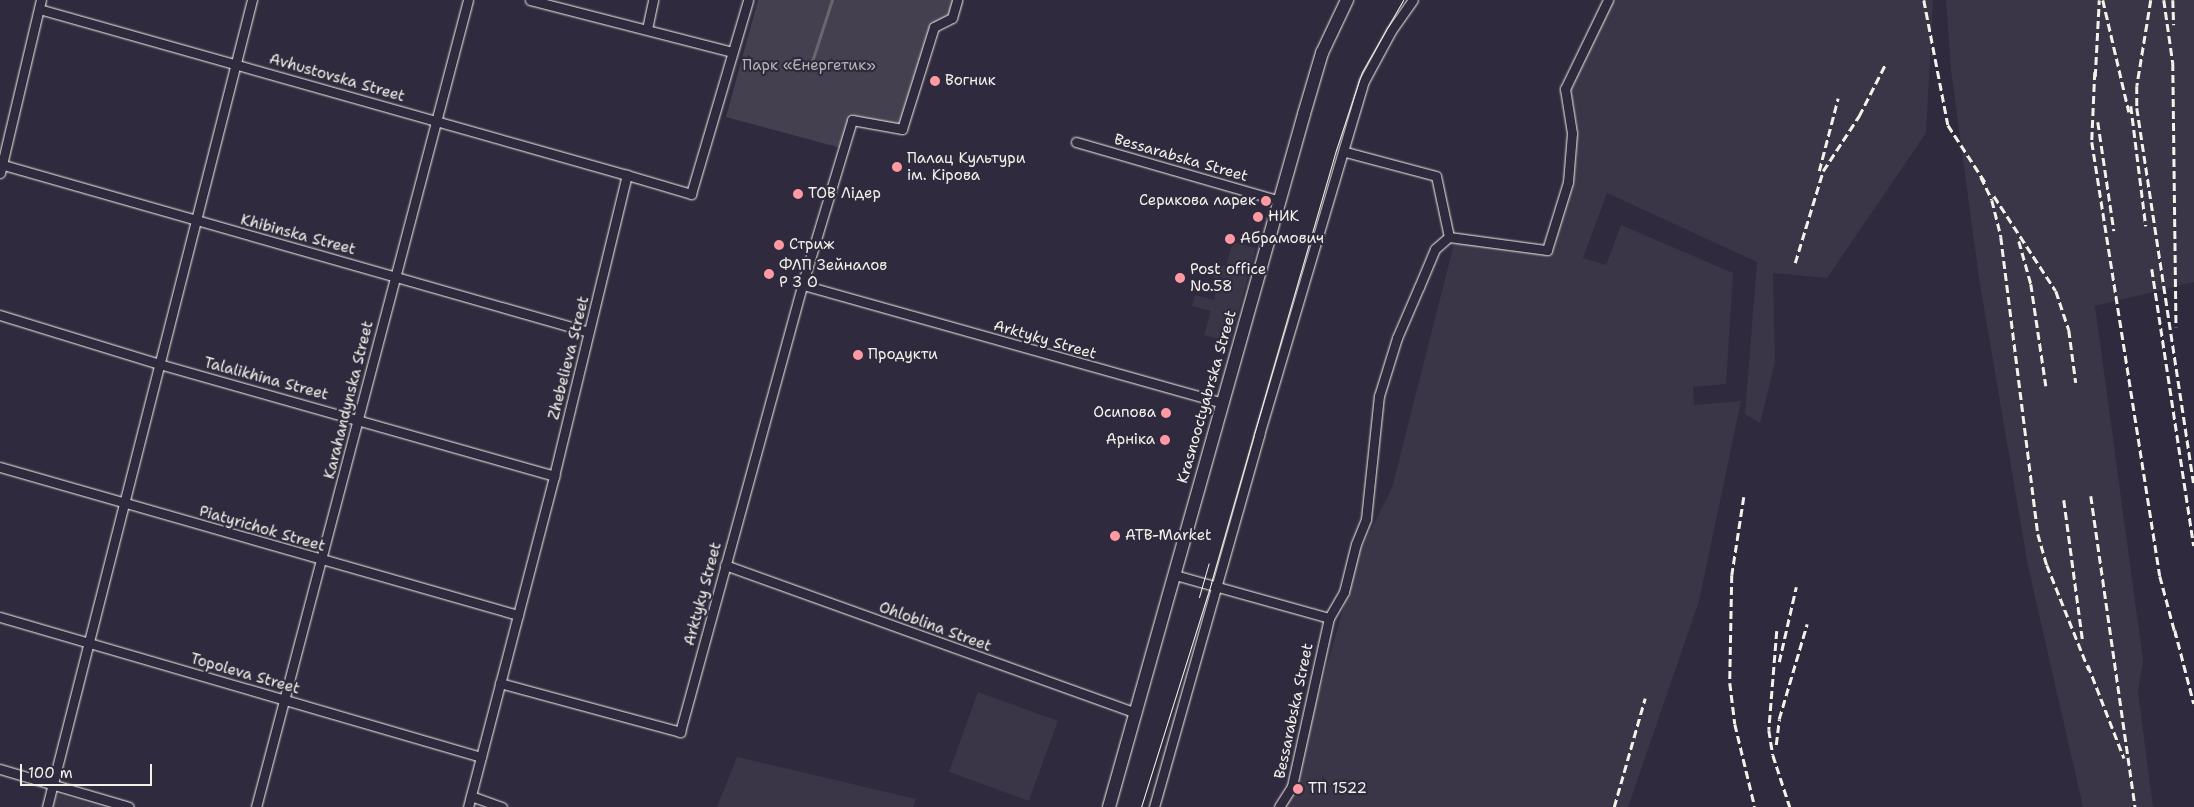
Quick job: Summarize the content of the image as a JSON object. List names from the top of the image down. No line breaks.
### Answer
{"streets":{"main road":["Krasnooctyabrska Street"],"street":["Avhustovska Street","Bessarabska Street","Khibinska Street","Arktyky Street","Zhebelieva Street","Talalikhina Street","Karahandynska Street","Piatyrichok Street","Ohloblina Street","Topoleva Street"]},"crossings":[["Avhustovska Street","Zhebelieva Street"],["Avhustovska Street","Karahandynska Street"],["Bessarabska Street","Krasnooctyabrska Street"],["Khibinska Street","Zhebelieva Street"],["Khibinska Street","Karahandynska Street"],["Arktyky Street","Zhebelieva Street"],["Arktyky Street","Krasnooctyabrska Street"],["Arktyky Street","Ohloblina Street"],["Zhebelieva Street","Talalikhina Street"],["Zhebelieva Street","Piatyrichok Street"],["Zhebelieva Street","Topoleva Street"],["Talalikhina Street","Karahandynska Street"],["Krasnooctyabrska Street","Ohloblina Street"],["Karahandynska Street","Piatyrichok Street"],["Karahandynska Street","Topoleva Street"]],"parks":["Парк «Енергетик»"],"places":["Вогник","Палац Культури ім. Кірова","ТОВ Лідер","Серикова ларек","НИК","Абрамович","Стриж","ФЛП Зейналов Р З О","Post office No.58","Продукти","Осипова","Арніка","ATB-Market","ТП 1522"],"scale_bar":"100 m"}
